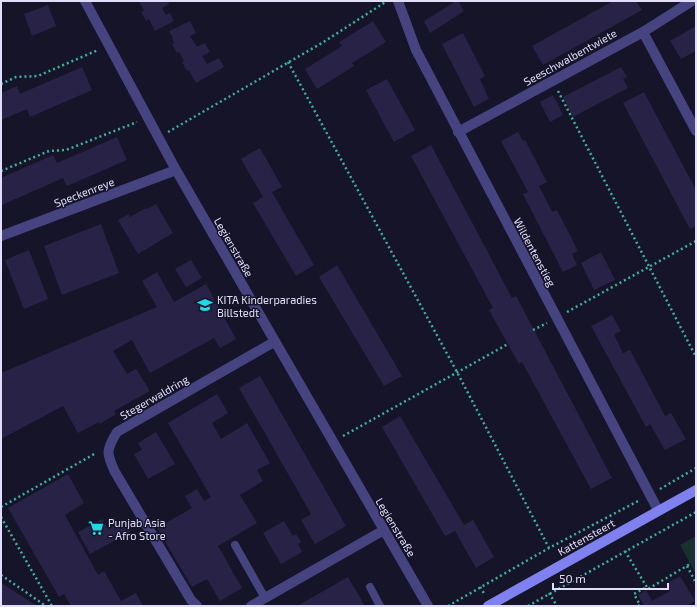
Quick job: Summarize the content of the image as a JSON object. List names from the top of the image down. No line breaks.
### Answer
{"streets":{"street":["Seeschwalbentwiete","Speckenreye","Legienstraße","Wildentenstieg","Stegerwaldring","Kattensteert"]},"crossings":[["Seeschwalbentwiete","Wildentenstieg"],["Speckenreye","Legienstraße"],["Legienstraße","Stegerwaldring"],["Wildentenstieg","Kattensteert"]],"places":{"school or university":["KITA Kinderparadies Billstedt"],"supermarket":["Punjab Asia - Afro Store"]},"scale_bar":"50 m"}
